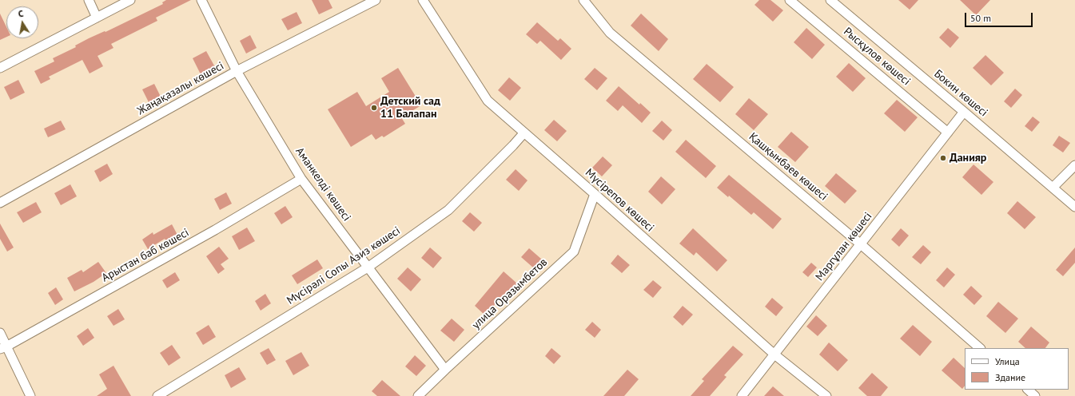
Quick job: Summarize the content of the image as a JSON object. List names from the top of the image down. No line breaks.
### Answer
{"streets":{"street":["Рысқұлов көшесі","Жаңақазалы көшесі","Бокин көшесі","Қашқынбаев көшесі","Аманкелді көшесі","Мүсірепов көшесі","Маргұлан көшесі","Арыстан баб көшесі","Мүсірәлі Сопы Азиз көшесі","улица Оразымбетов"]},"crossings":[["Рысқұлов көшесі","Маргұлан көшесі"],["Жаңақазалы көшесі","Аманкелді көшесі"],["Бокин көшесі","Маргұлан көшесі"],["Қашқынбаев көшесі","Маргұлан көшесі"],["Аманкелді көшесі","Арыстан баб көшесі"],["Аманкелді көшесі","Мүсірәлі Сопы Азиз көшесі"],["Аманкелді көшесі","улица Оразымбетов"],["Мүсірепов көшесі","Маргұлан көшесі"],["Мүсірепов көшесі","Мүсірәлі Сопы Азиз көшесі"],["Мүсірепов көшесі","улица Оразымбетов"]],"places":["Детский сад 11 Балапан","Данияр"],"legend":["Улица","Здание"],"scale_bar":"50 m","north":"top"}
